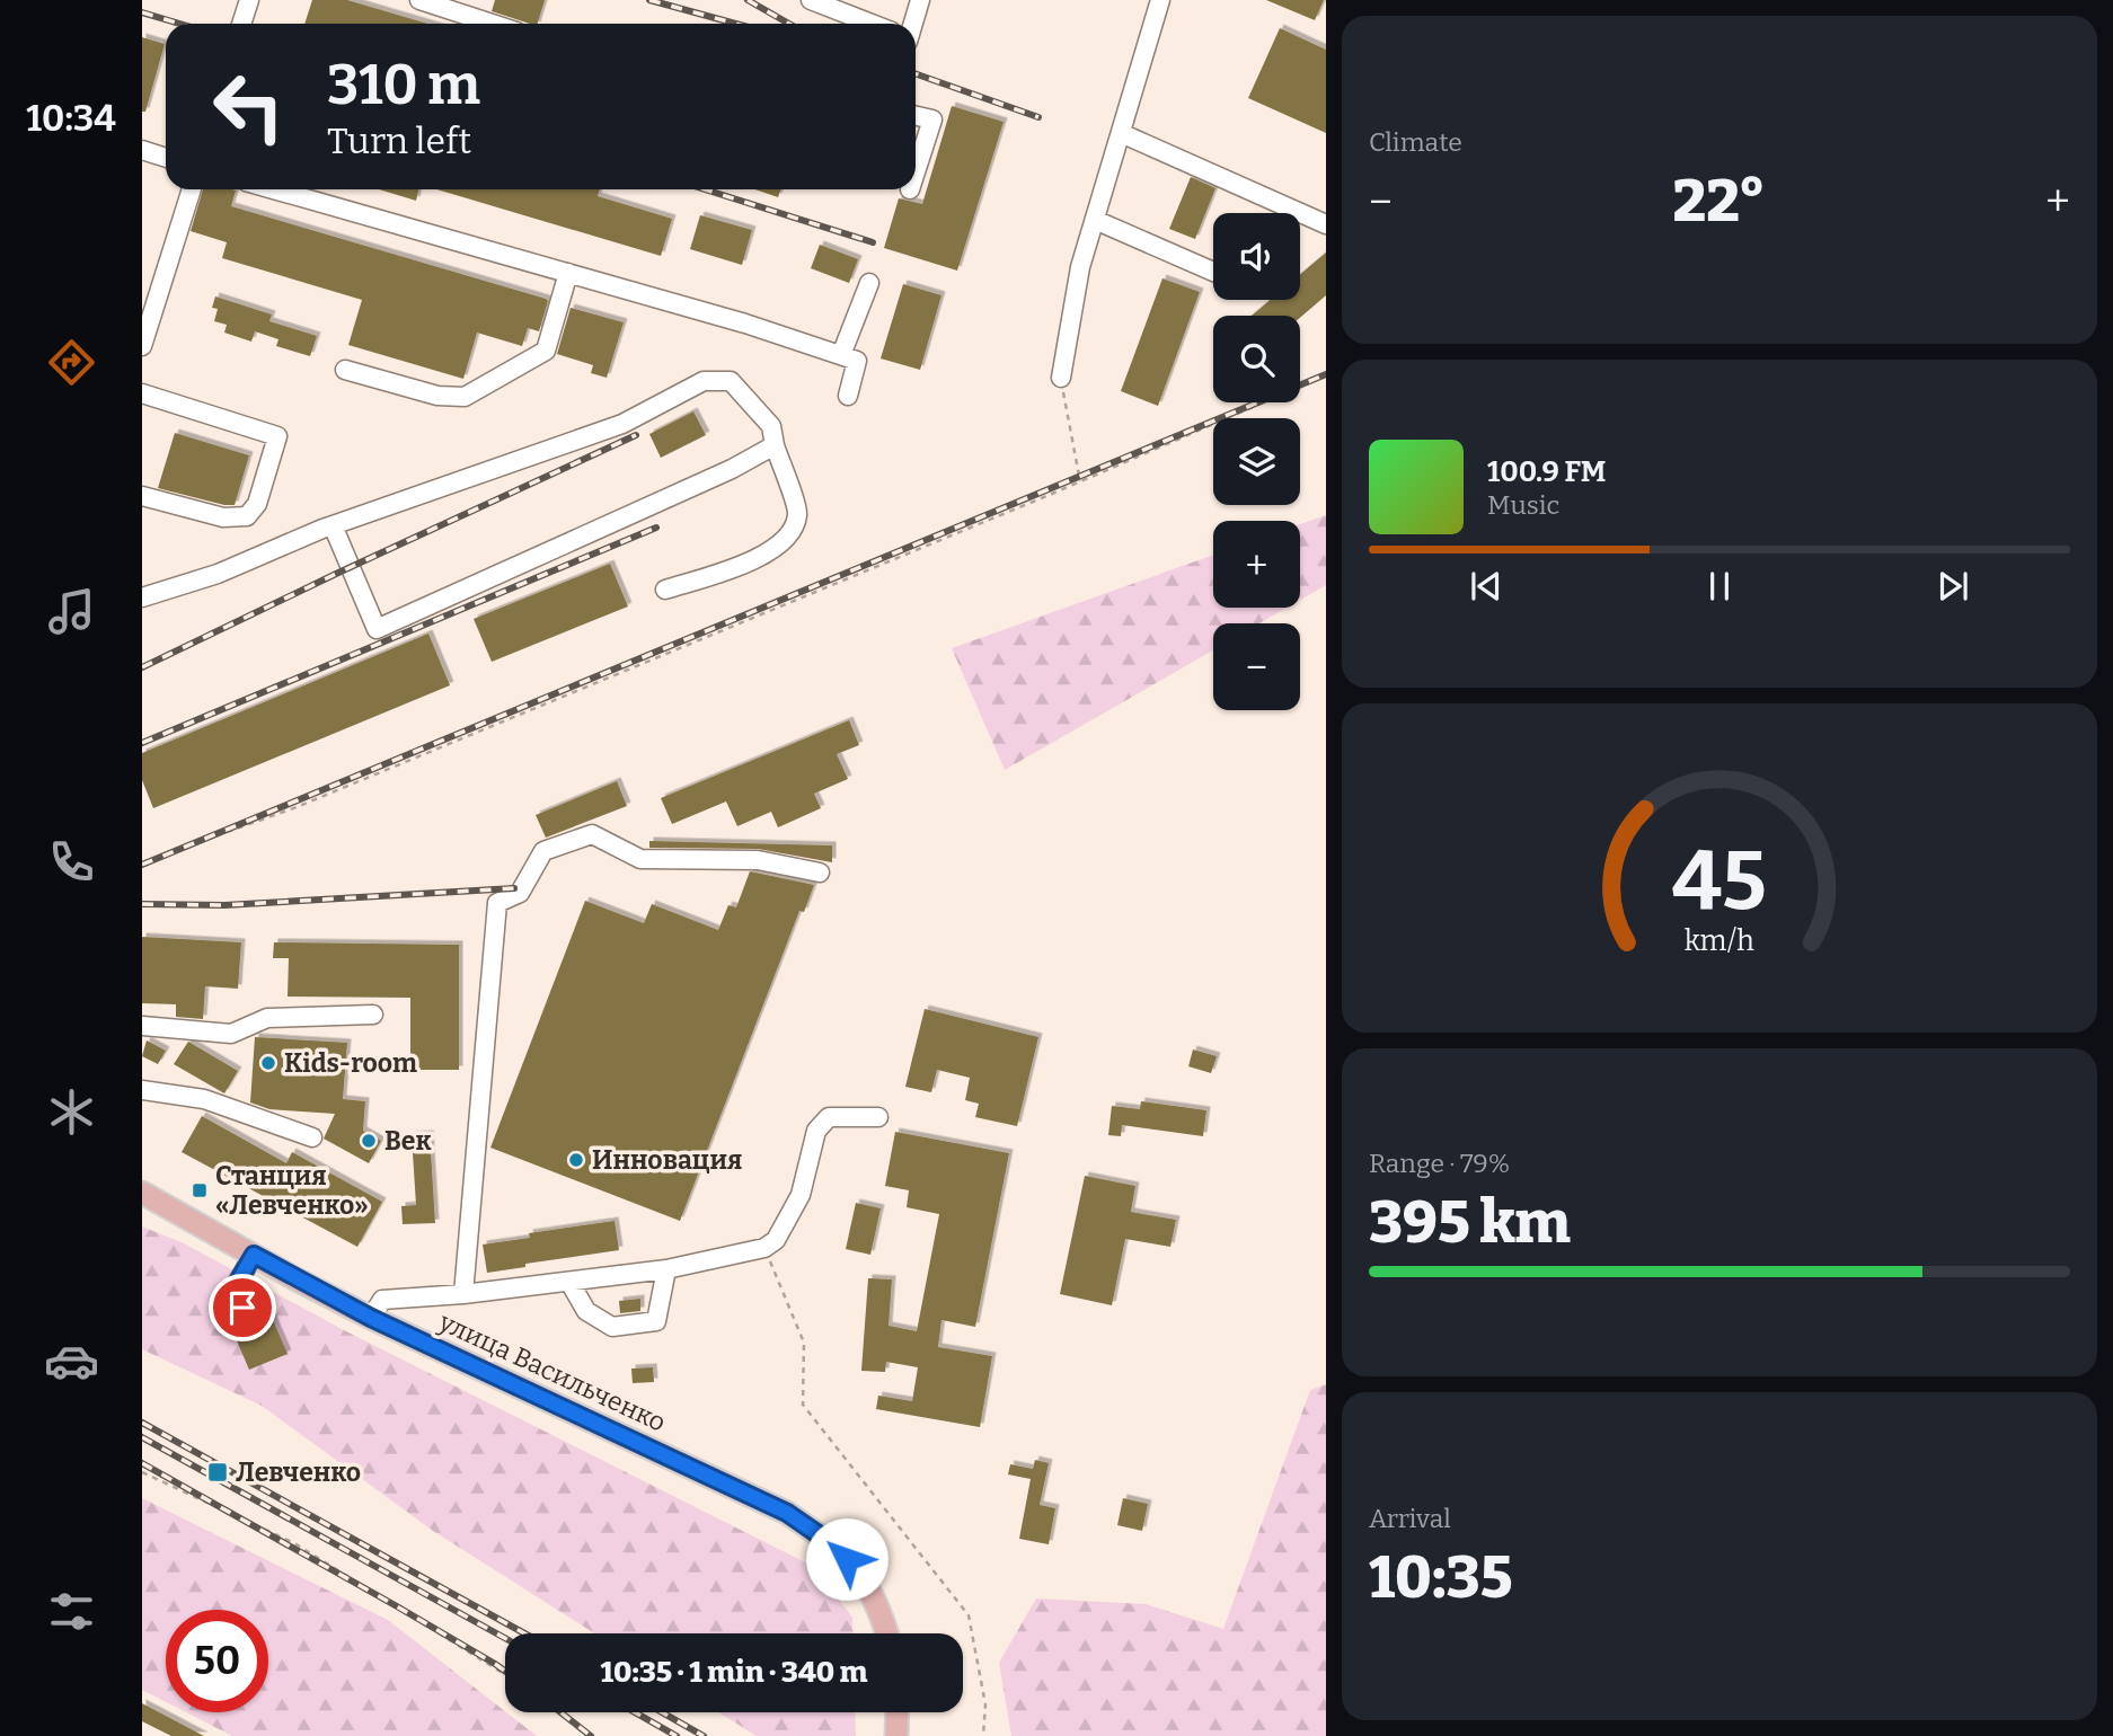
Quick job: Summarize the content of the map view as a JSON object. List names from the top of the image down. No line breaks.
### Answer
{"streets":{"main road":["улица Васильченко"]},"places":{"other":["Kids-room","Век","Инновация"],"transit":["Станция «Левченко»","Левченко"]},"page":{"tabs":"10:34","tile":["Climate",["Range · 79%","395 km"],["Arrival","10:35"]],"turn":["310 m","Turn left"],"heat":["−","22°","+"],"map_buttons":["+","−"],"song":["100.9 FM","Music"],"limit":"50","trip":"10:35 · 1 min · 340 m","gauge":["45","km/h"]}}
